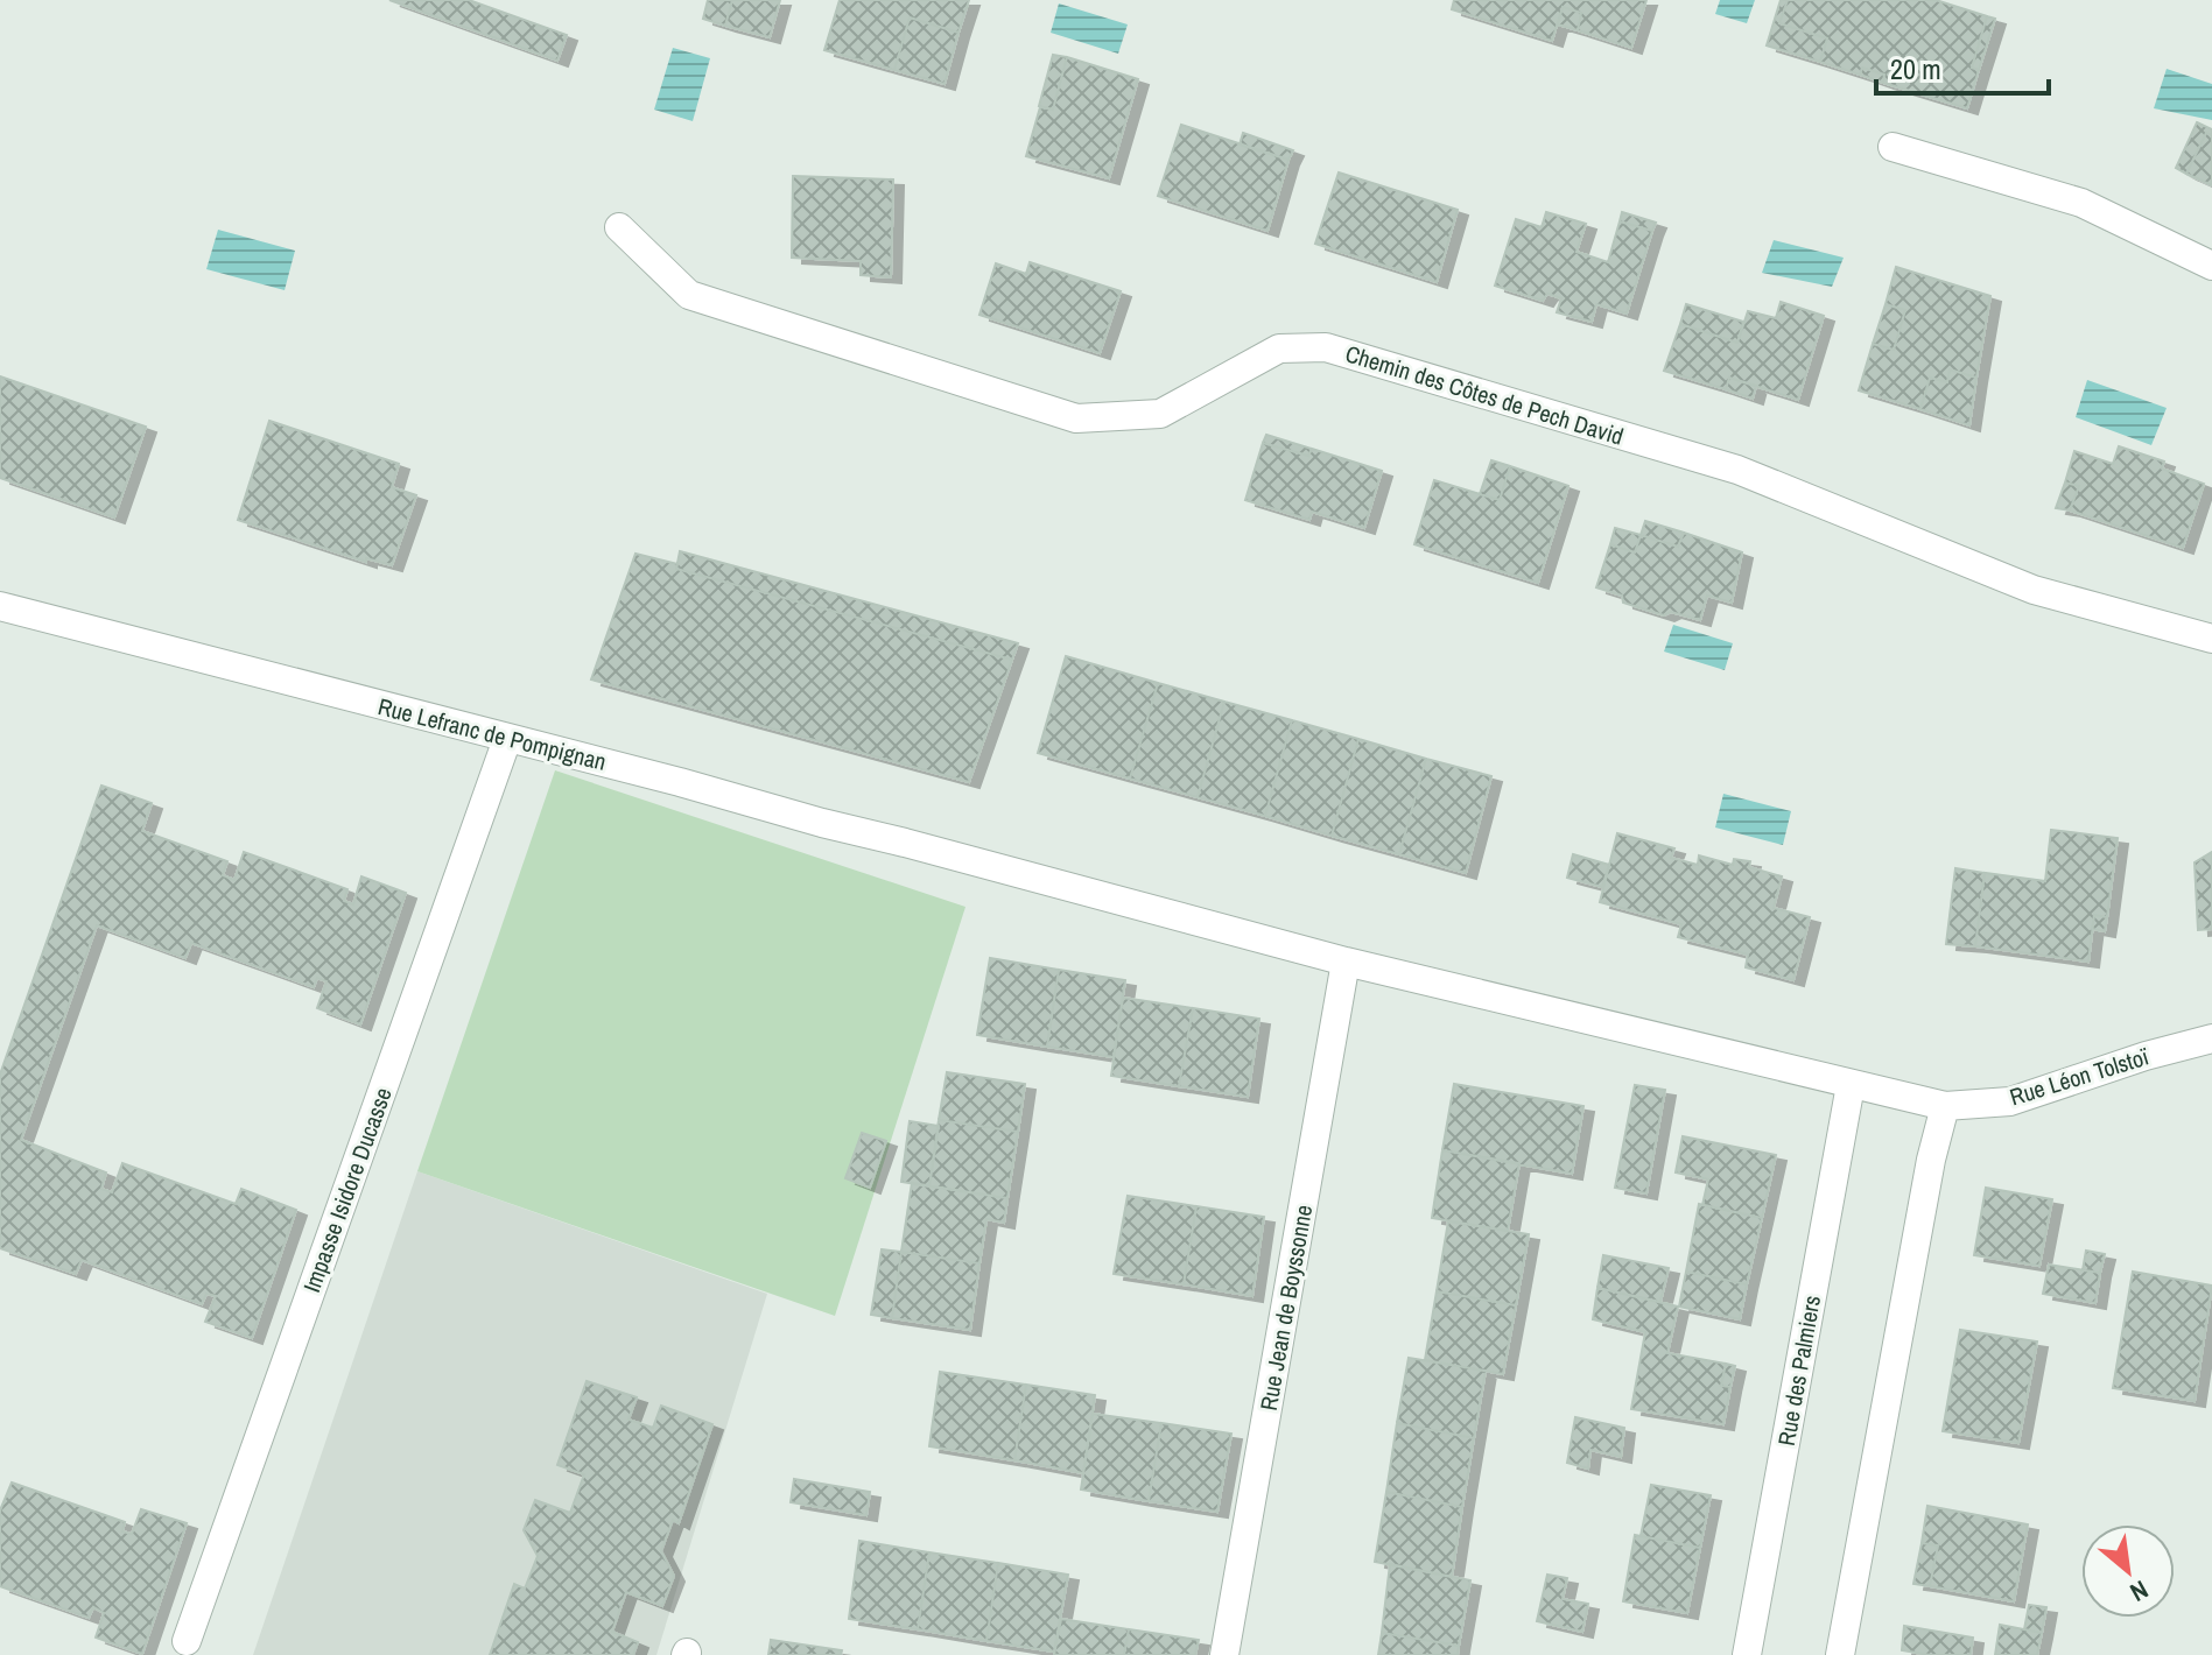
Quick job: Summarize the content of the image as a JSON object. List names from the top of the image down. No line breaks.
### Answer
{"streets":{"street":["Chemin des Côtes de Pech David","Rue Lefranc de Pompignan","Rue Léon Tolstoï","Impasse Isidore Ducasse","Rue Jean de Boyssonne","Rue des Palmiers"]},"crossings":[["Rue Lefranc de Pompignan","Impasse Isidore Ducasse"],["Rue Lefranc de Pompignan","Rue Jean de Boyssonne"]],"scale_bar":"20 m","north":"bottom right"}
